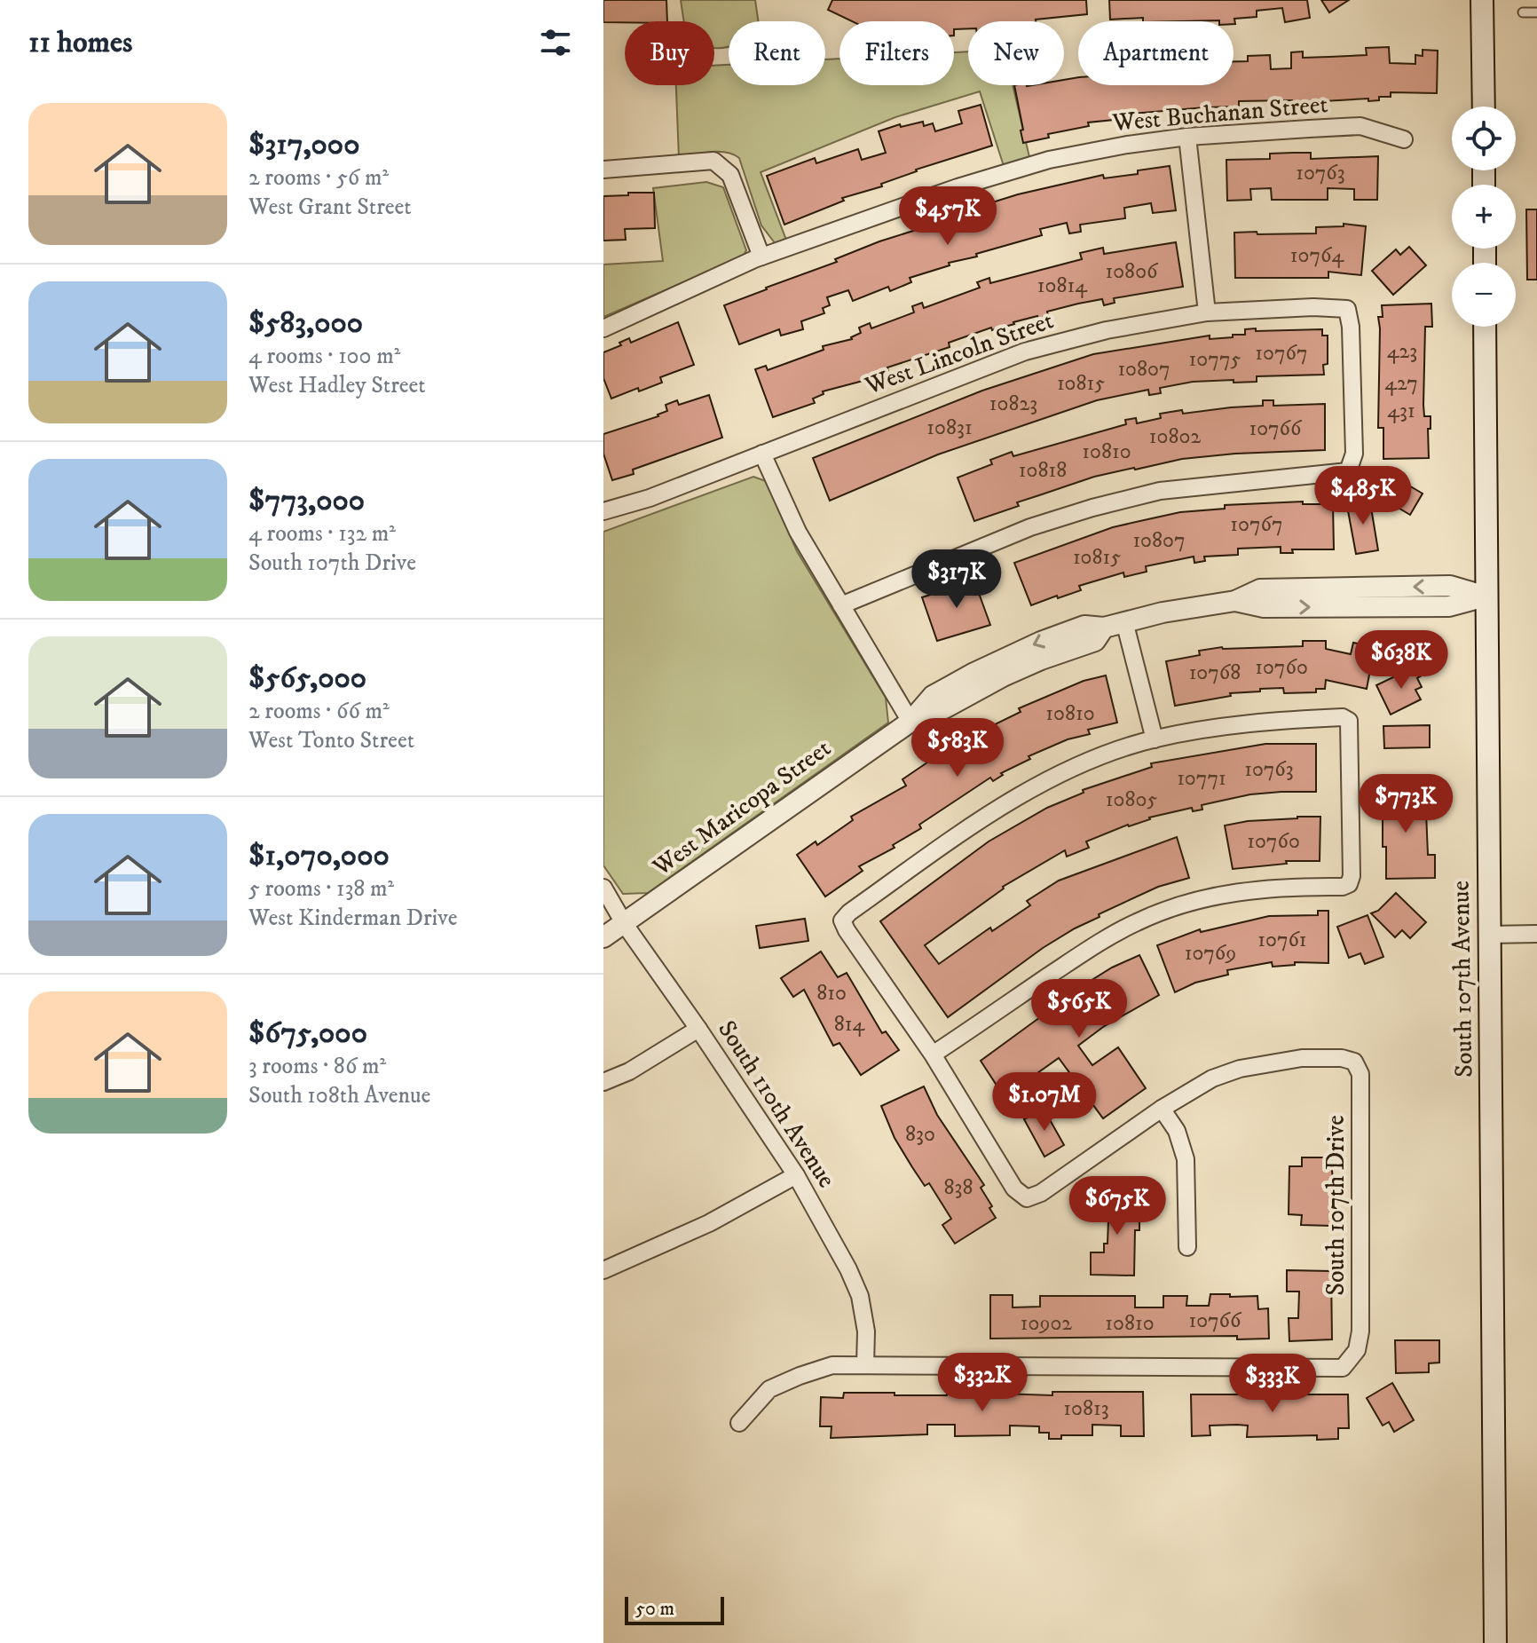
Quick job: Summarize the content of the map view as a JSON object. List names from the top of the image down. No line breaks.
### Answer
{"streets":{"main road":["South 107th Avenue"],"street":["West Buchanan Street","West Lincoln Street","West Maricopa Street","South 110th Avenue","South 107th Drive"]},"crossings":[["West Maricopa Street","South 107th Avenue"],["West Maricopa Street","South 110th Avenue"],["South 110th Avenue","South 107th Drive"]],"house_numbers":["10763","10764","10806","10814","423","10767","10775","10807","10815","427","10823","431","10831","10766","10802","10810","10818","10767","10807","10815","10760","10768","10810","10763","10771","10805","10760","10761","10769","810","814","830","838","10766","10902","10810","10813"],"scale_bar":"50 m","page":{"heading":"11 homes","chip":["Buy","Rent","Filters","New","Apartment"],"list":[{"name":"$317,000","note":"2 rooms · 56 m² · West Grant Street"},{"name":"$583,000","note":"4 rooms · 100 m² · West Hadley Street"},{"name":"$773,000","note":"4 rooms · 132 m² · South 107th Drive"},{"name":"$565,000","note":"2 rooms · 66 m² · West Tonto Street"},{"name":"$1,070,000","note":"5 rooms · 138 m² · West Kinderman Drive"},{"name":"$675,000","note":"3 rooms · 86 m² · South 108th Avenue"}],"map_buttons":["+","−"],"price":["$457K","$485K","$317K","$638K","$583K","$773K","$565K","$1.07M","$675K","$332K","$333K"],"scale":"50 m"}}
